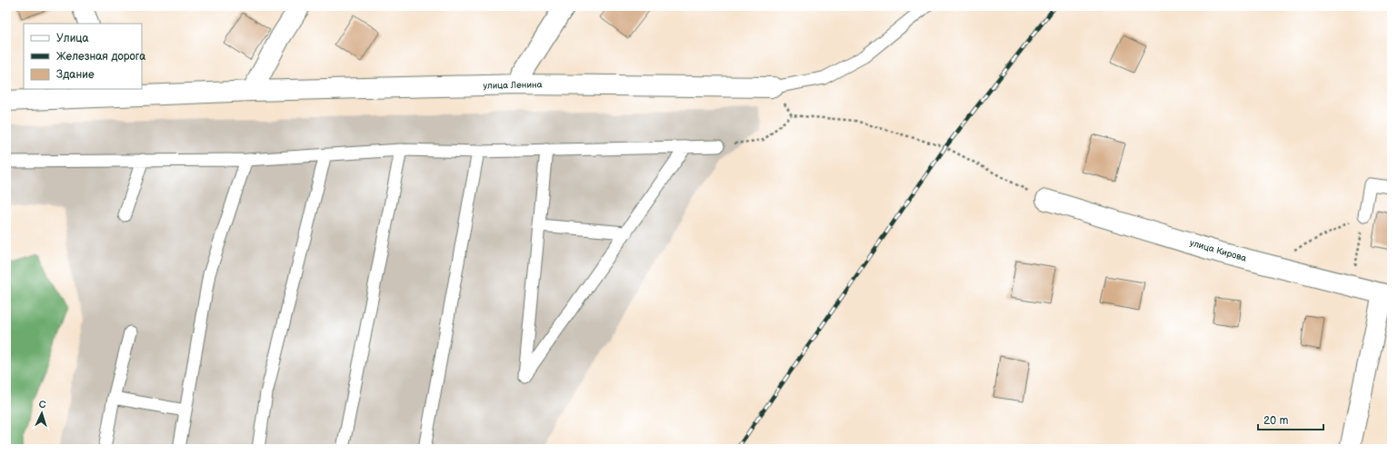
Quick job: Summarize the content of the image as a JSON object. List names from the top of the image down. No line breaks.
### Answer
{"streets":{"street":["улица Ленина","улица Кирова"]},"legend":["Улица","Железная дорога","Здание"],"scale_bar":"20 m","north":"top"}
